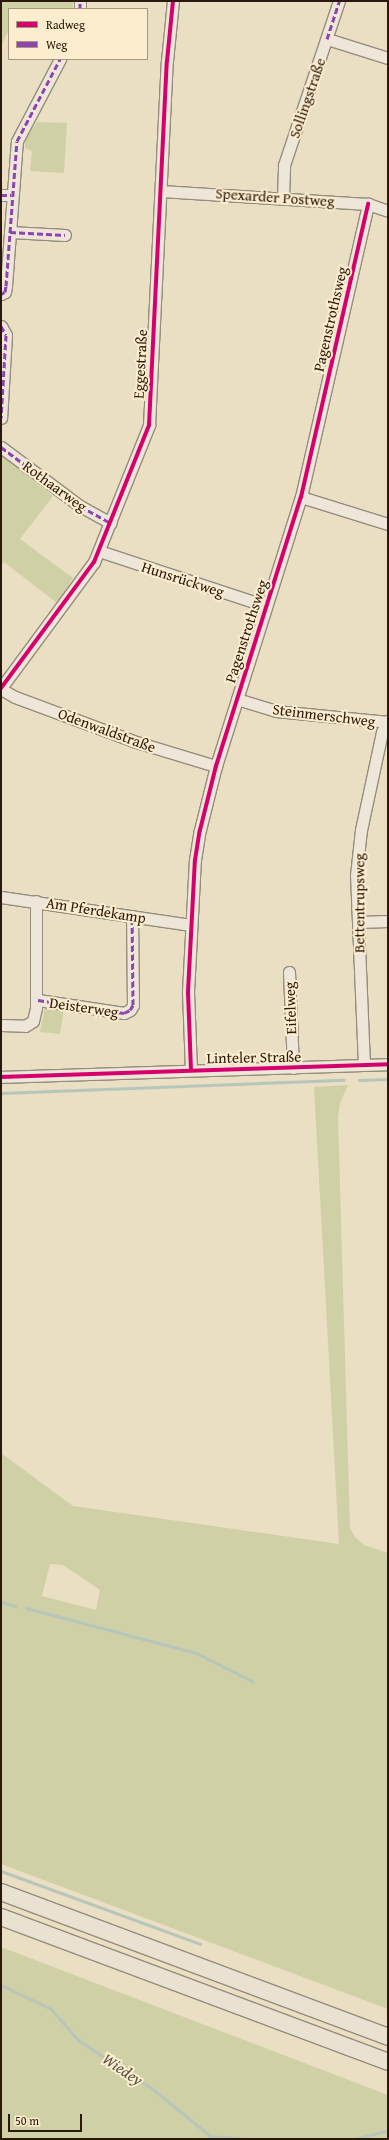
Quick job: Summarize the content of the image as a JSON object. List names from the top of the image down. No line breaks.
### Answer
{"streets":{"street":["Sollingstraße","Spexarder Postweg","Pagenstrothsweg","Eggestraße","Rothaarweg","Hunsrückweg","Steinmerschweg","Odenwaldstraße","Bettentrupsweg","Am Pferdekamp","Deisterweg","Eifelweg","Linteler Straße"]},"crossings":[["Sollingstraße","Spexarder Postweg"],["Spexarder Postweg","Pagenstrothsweg"],["Spexarder Postweg","Eggestraße"],["Pagenstrothsweg","Hunsrückweg"],["Pagenstrothsweg","Steinmerschweg"],["Pagenstrothsweg","Odenwaldstraße"],["Pagenstrothsweg","Am Pferdekamp"],["Pagenstrothsweg","Linteler Straße"],["Eggestraße","Rothaarweg"],["Eggestraße","Hunsrückweg"],["Eggestraße","Odenwaldstraße"],["Steinmerschweg","Bettentrupsweg"],["Bettentrupsweg","Linteler Straße"],["Am Pferdekamp","Deisterweg"],["Eifelweg","Linteler Straße"]],"water":["Wiedey"],"legend":["Radweg","Weg"],"scale_bar":"50 m"}
